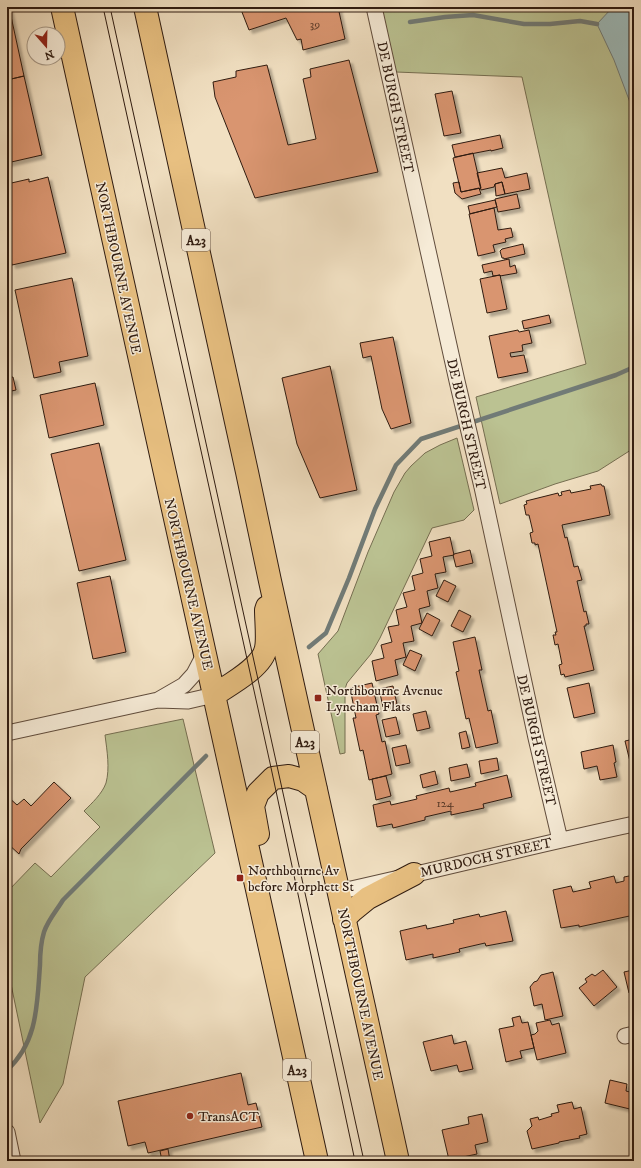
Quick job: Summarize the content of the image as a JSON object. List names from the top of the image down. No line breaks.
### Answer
{"streets":{"highway":["A23","NORTHBOURNE AVENUE"],"street":["DE BURGH STREET","MURDOCH STREET"]},"crossings":[["DE BURGH STREET","MURDOCH STREET"],["NORTHBOURNE AVENUE","MURDOCH STREET"]],"places":{"transit":["Northbourne Avenue Lyneham Flats","Northbourne Av before Morphett St"],"other":["TransACT"]},"house_numbers":["39","124"],"north":"bottom"}
